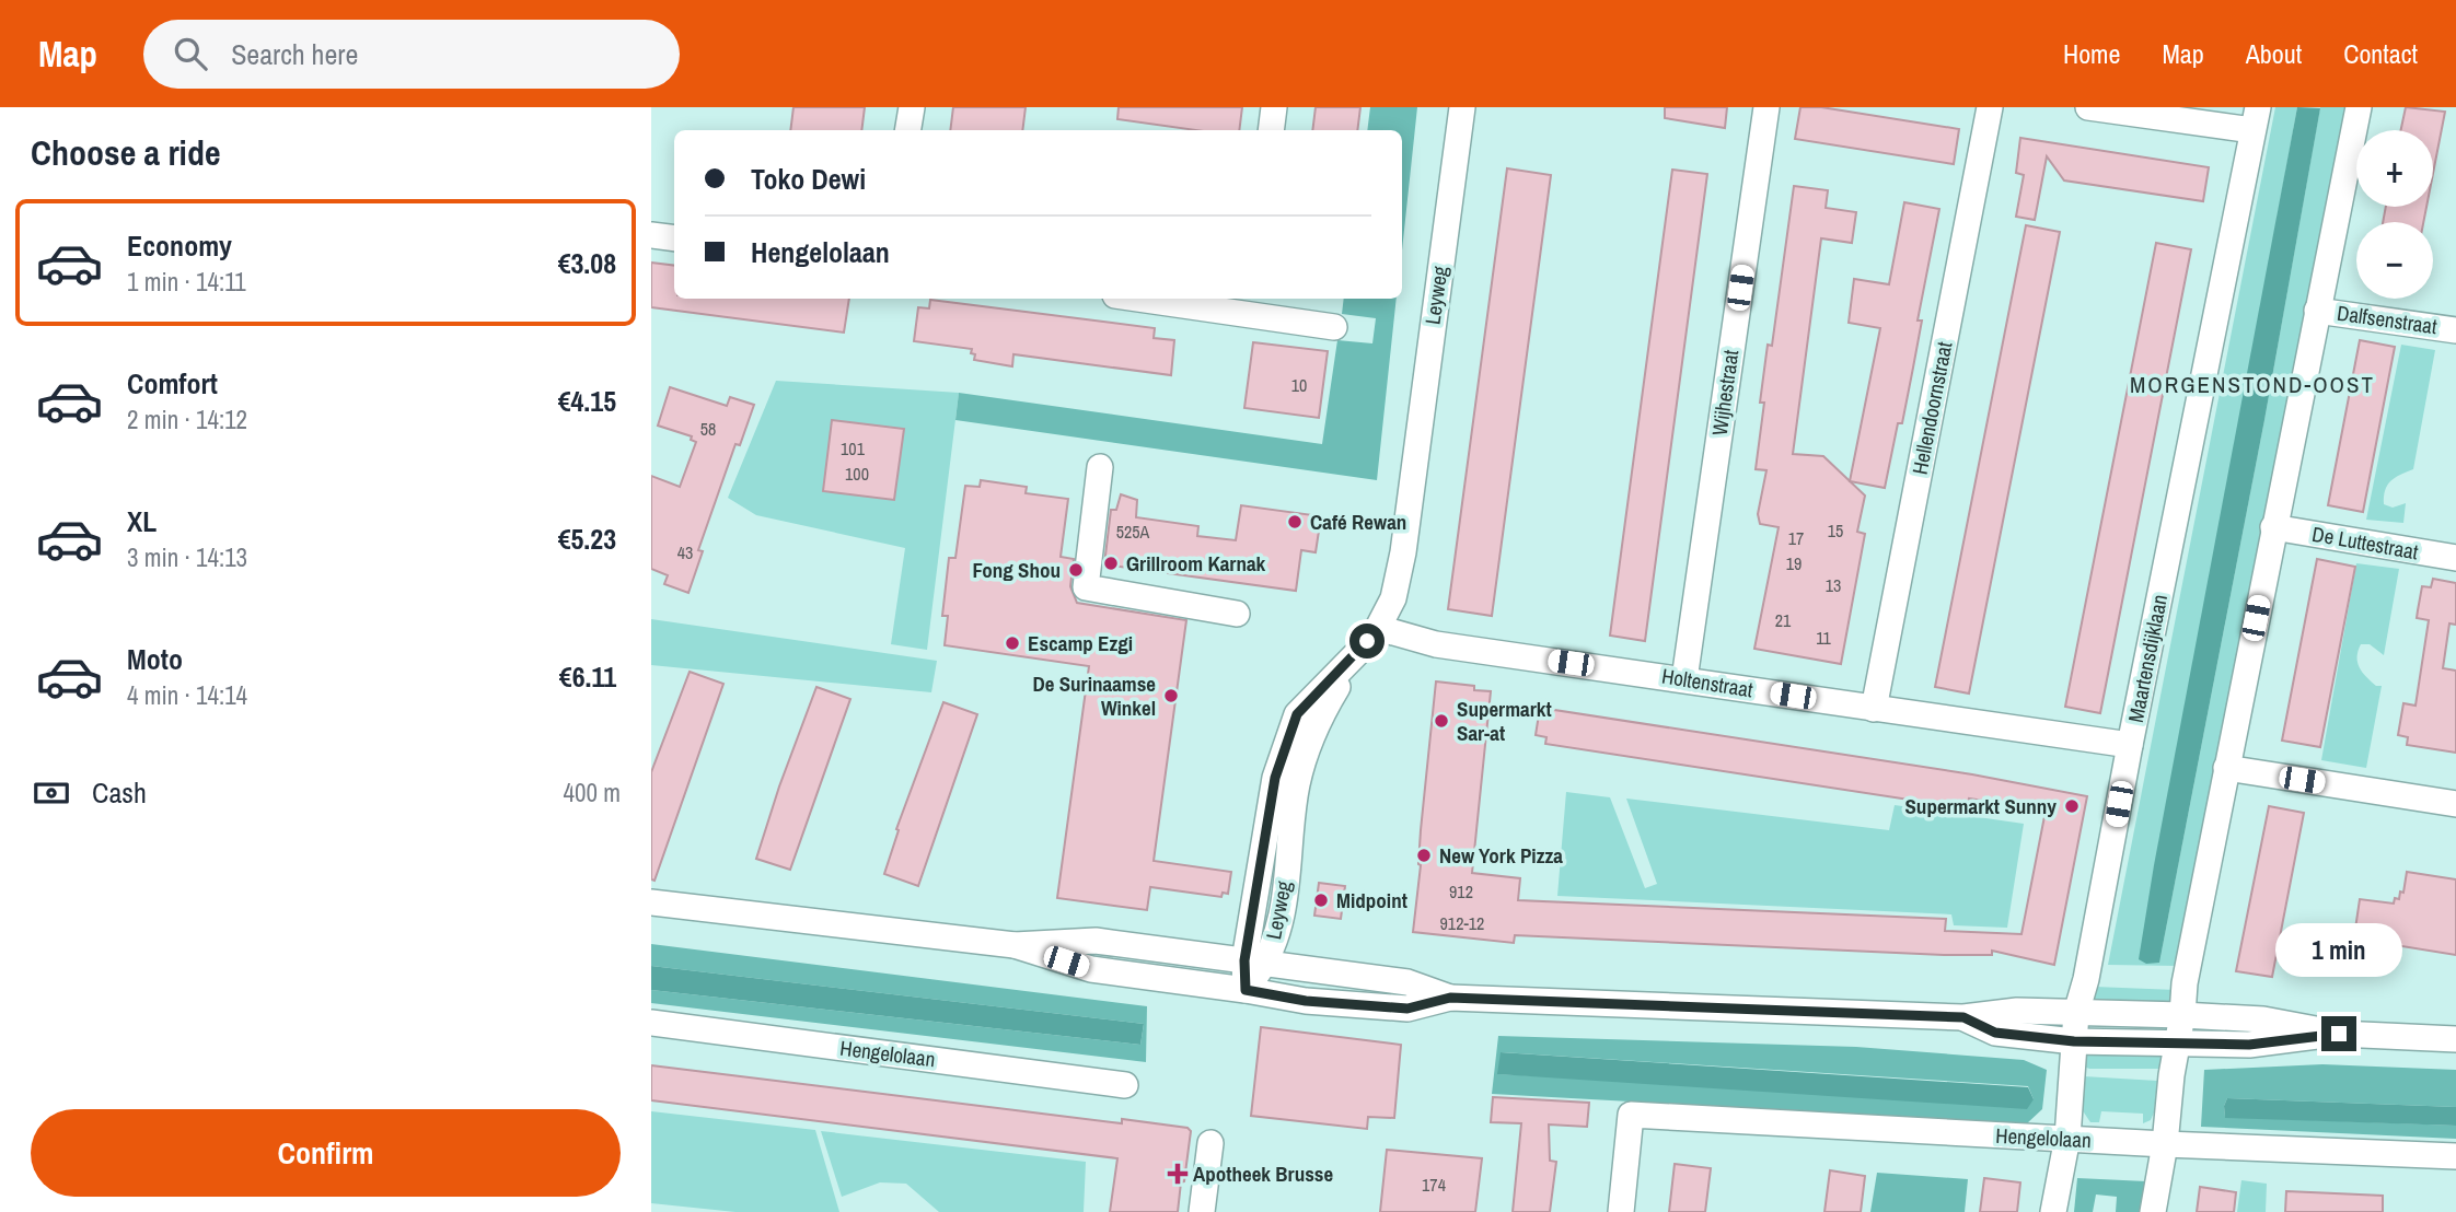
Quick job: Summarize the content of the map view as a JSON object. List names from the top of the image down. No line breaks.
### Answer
{"streets":{"street":["Leyweg","Dalfsenstraat","Wijhestraat","Hellendoornstraat","De Luttestraat","Maartensdijklaan","Holtenstraat","Hengelolaan"]},"crossings":[["Leyweg","Holtenstraat"],["Wijhestraat","Holtenstraat"],["Hellendoornstraat","Holtenstraat"],["Maartensdijklaan","Holtenstraat"],["Maartensdijklaan","Hengelolaan"]],"districts":["MORGENSTOND-OOST"],"places":{"other":["Café Rewan","Grillroom Karnak","Fong Shou","Escamp Ezgi","De Surinaamse Winkel","Supermarkt Sar-at","Supermarkt Sunny","New York Pizza","Midpoint"],"health":["Apotheek Brusse"]},"house_numbers":["10","58","101","100","15","525A","17","43","19","13","21","11","912","912-12","174"],"page":{"header":"Map","search":"Search here","nav":["Home","Map","About","Contact"],"heading":"Choose a ride","map_buttons":["+","−"],"banner":["Toko Dewi","Hengelolaan"],"list":[{"name":"Economy","note":"1 min · 14:11","value":"€3.08"},{"name":"Comfort","note":"2 min · 14:12","value":"€4.15"},{"name":"XL","note":"3 min · 14:13","value":"€5.23"},{"name":"Moto","note":"4 min · 14:14","value":"€6.11"}],"pay":["Cash","400 m"],"bubble":"1 min","buttons":"Confirm"}}
